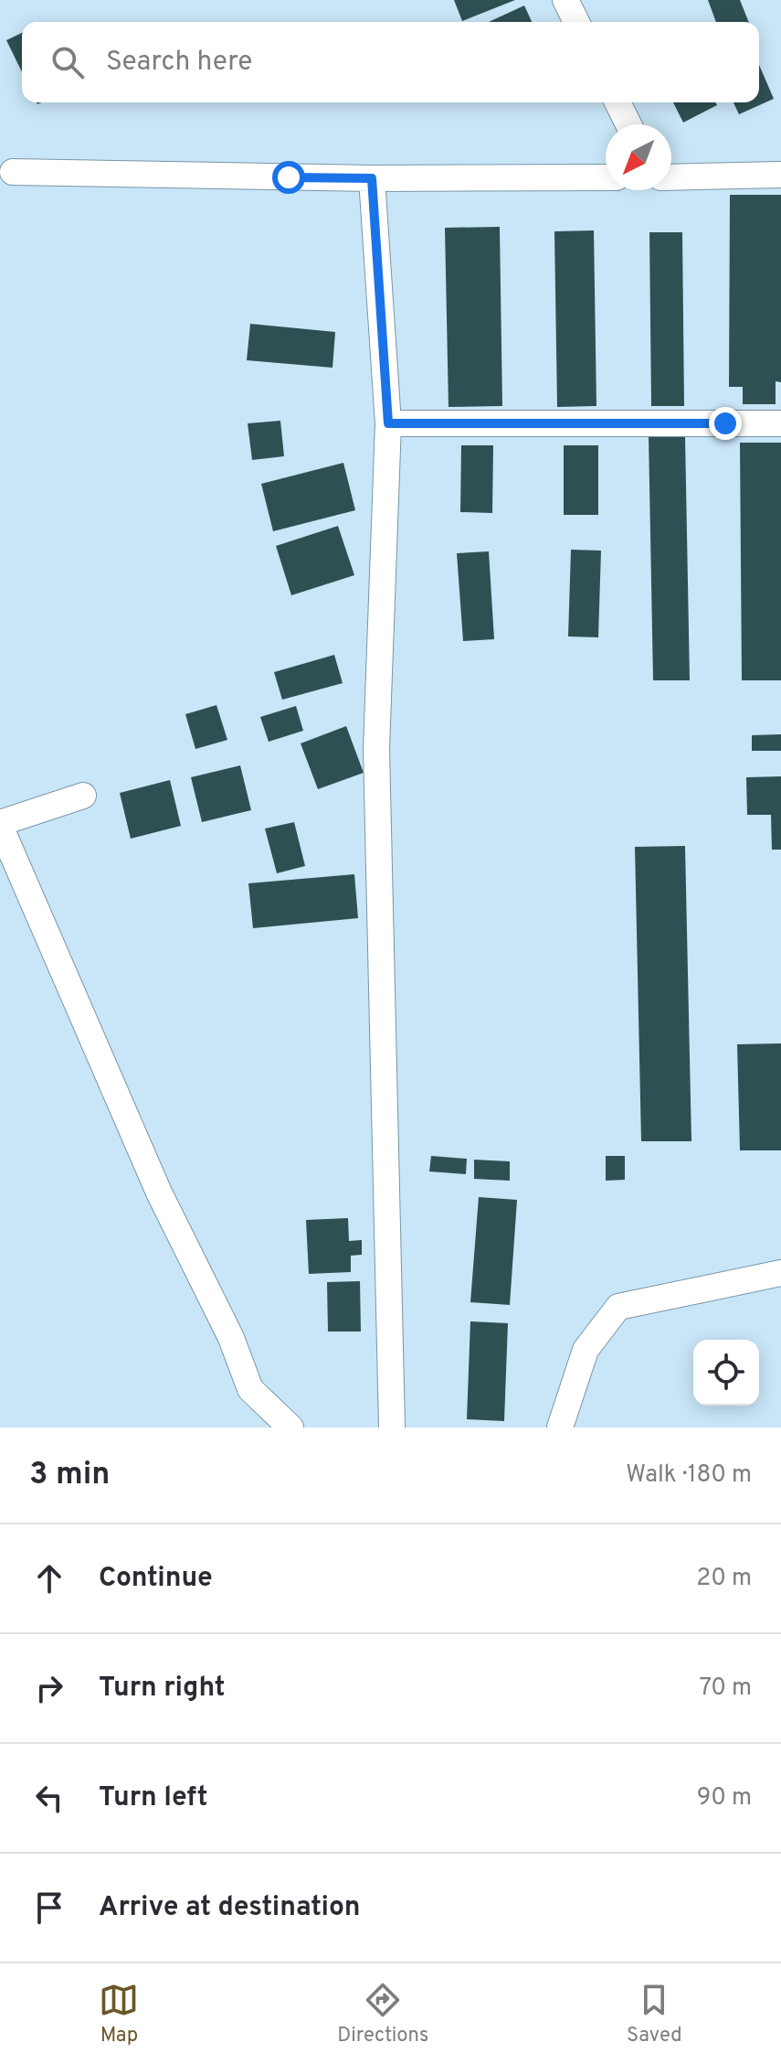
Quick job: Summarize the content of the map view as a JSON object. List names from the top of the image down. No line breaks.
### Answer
{"north":"bottom left","page":{"search":"Search here","heading":["3 min","Walk · 180 m"],"list":[["Continue","20 m"],["Turn right","70 m"],["Turn left","90 m"],"Arrive at destination"],"nav":["Map","Directions","Saved"]}}
